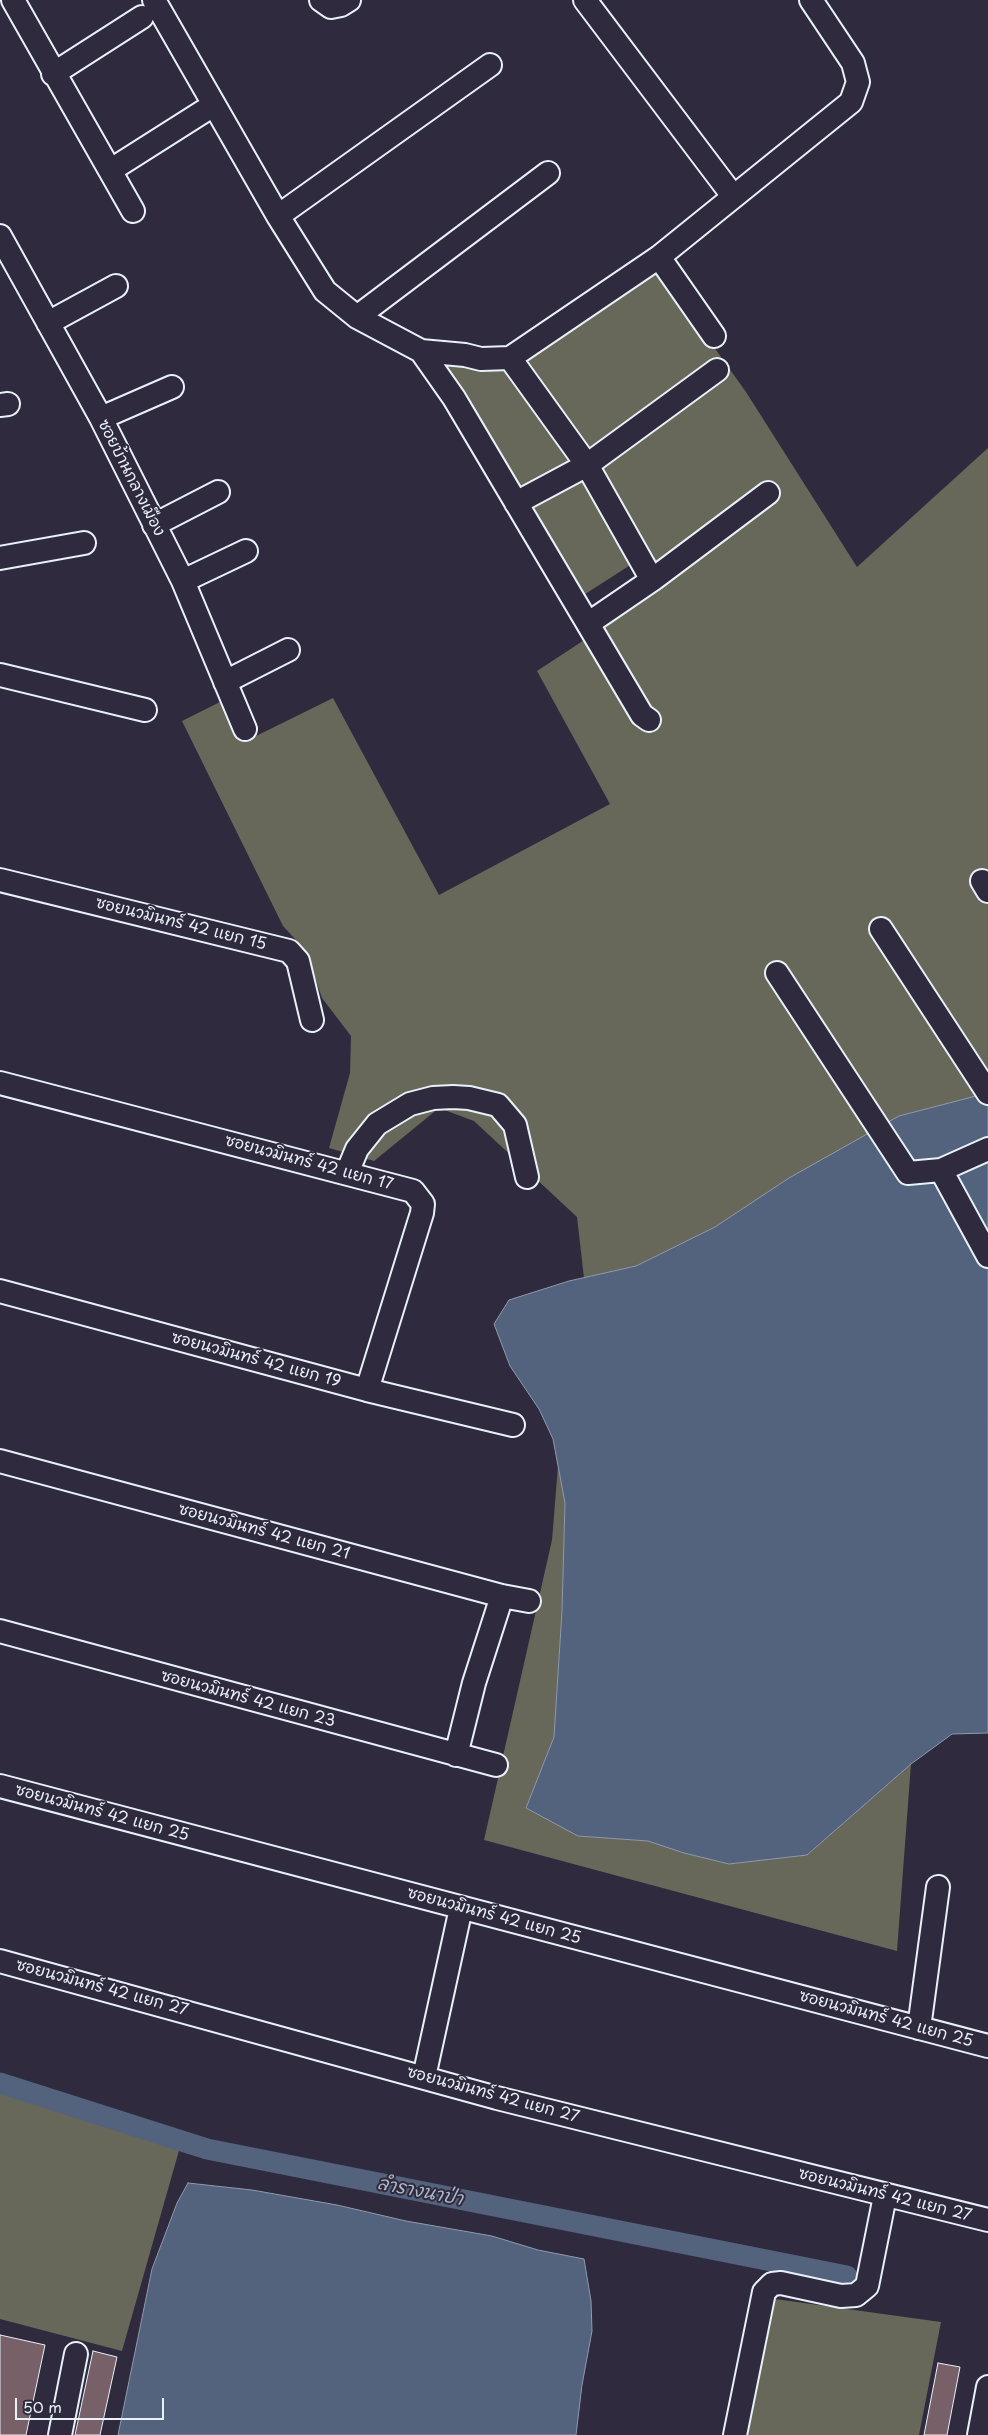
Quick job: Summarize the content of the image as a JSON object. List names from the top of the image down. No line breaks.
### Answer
{"streets":{"street":["ซอยบ้านกลางเมือง","ซอยนวมินทร์ 42 แยก 15","ซอยนวมินทร์ 42 แยก 17","ซอยนวมินทร์ 42 แยก 19","ซอยนวมินทร์ 42 แยก 21","ซอยนวมินทร์ 42 แยก 23","ซอยนวมินทร์ 42 แยก 25","ซอยนวมินทร์ 42 แยก 27"]},"crossings":[["ซอยนวมินทร์ 42 แยก 17","ซอยนวมินทร์ 42 แยก 19"]],"water":["ลำรางนาป่า"],"scale_bar":"50 m"}
